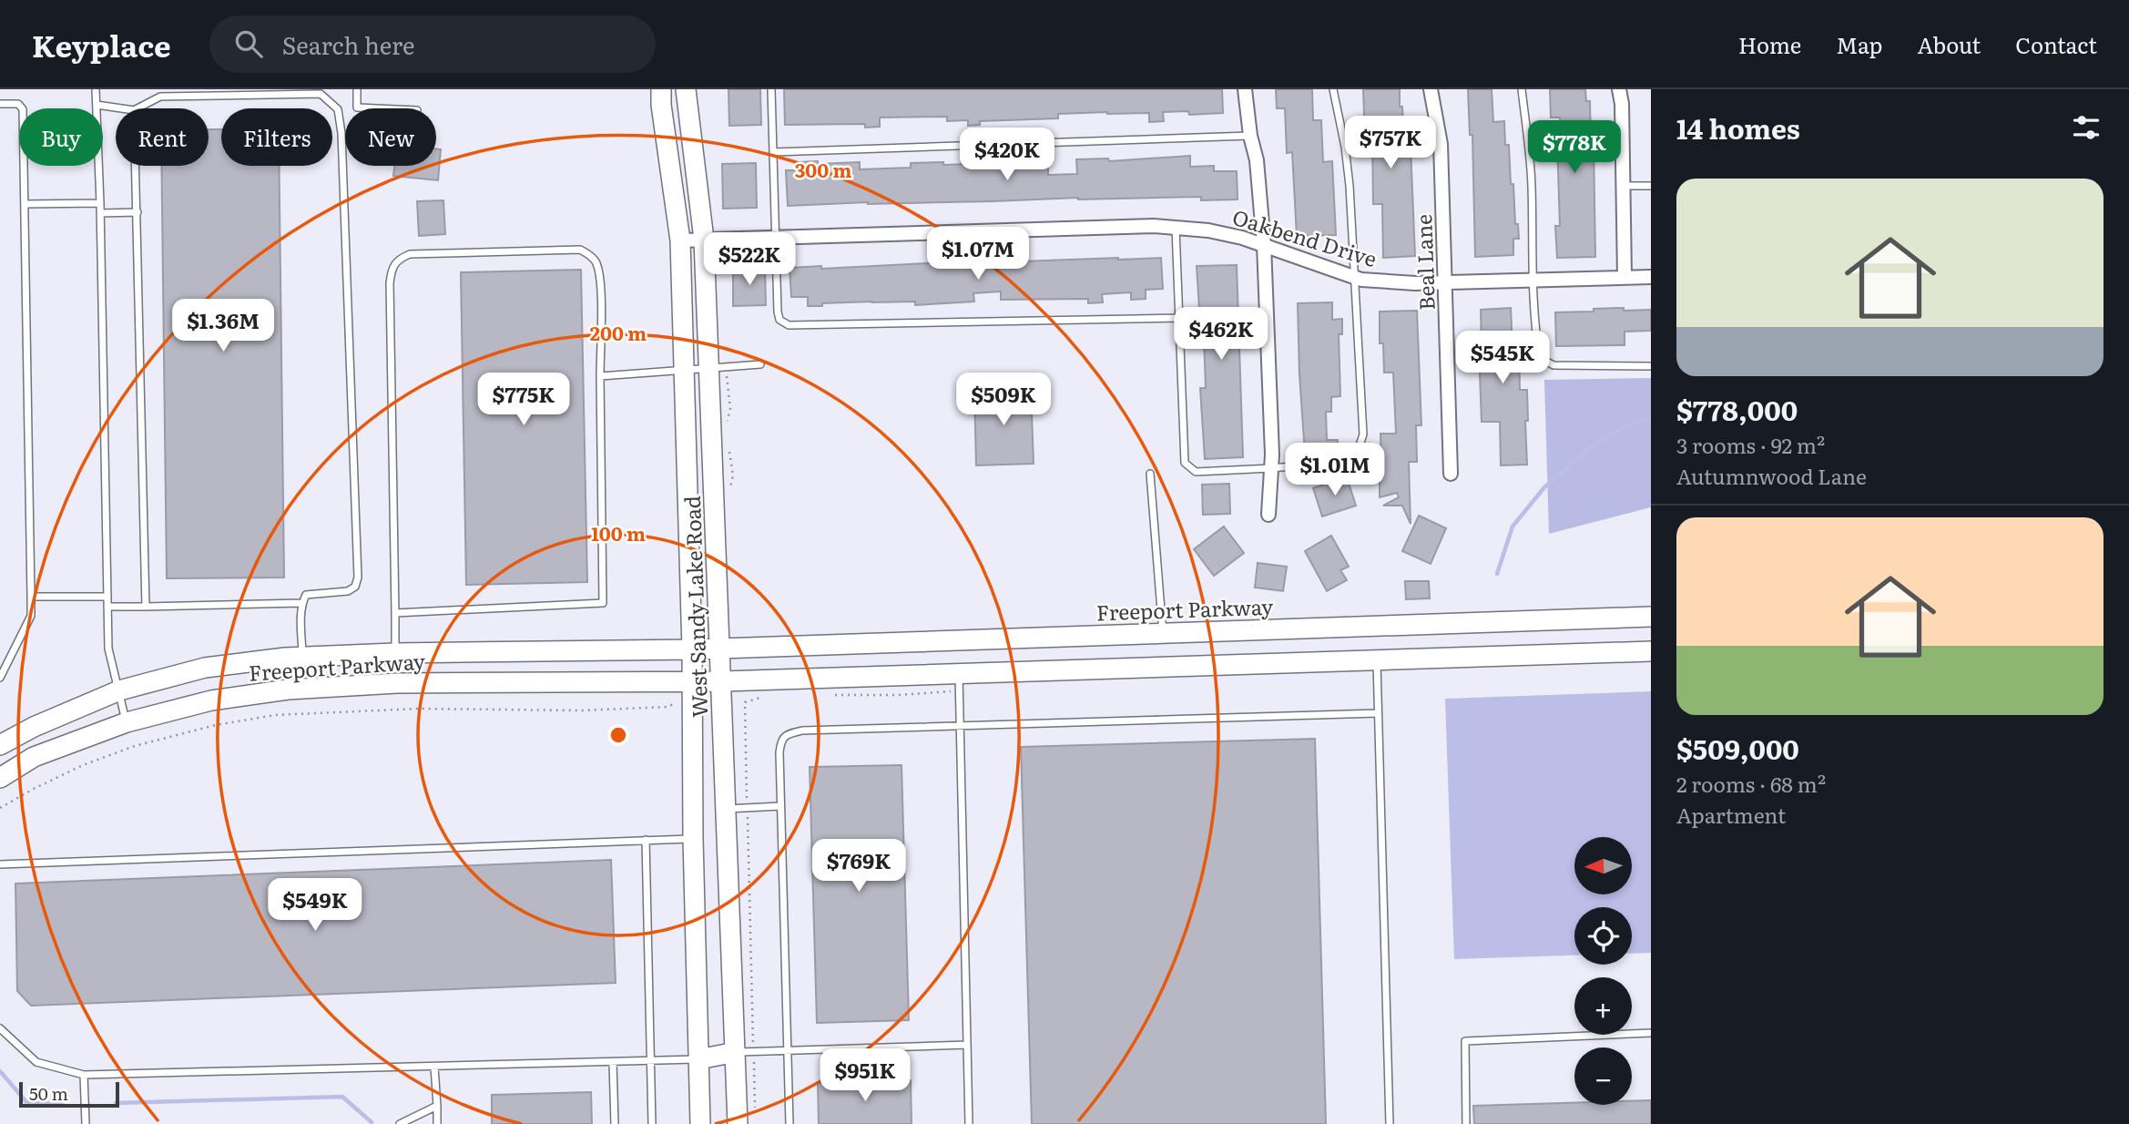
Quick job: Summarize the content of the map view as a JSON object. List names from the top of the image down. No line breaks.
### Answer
{"streets":{"main road":["West Sandy Lake Road","Freeport Parkway"],"street":["Oakbend Drive","Beal Lane"]},"crossings":[["Oakbend Drive","Beal Lane"],["Oakbend Drive","West Sandy Lake Road"],["West Sandy Lake Road","Freeport Parkway"]],"scale_bar":"50 m","north":"left","page":{"header":"Keyplace","search":"Search here","nav":["Home","Map","About","Contact"],"heading":"14 homes","chip":["Buy","Rent","Filters","New"],"price":["$757K","$778K","$420K","$1.07M","$522K","$1.36M","$462K","$545K","$775K","$509K","$1.01M","$769K","$549K","$951K"],"list":[{"name":"$778,000","note":"3 rooms · 92 m² · Autumnwood Lane"},{"name":"$509,000","note":"2 rooms · 68 m² · Apartment"}],"map_buttons":["+","−"],"scale":"50 m"},"rings":["300 m","200 m","100 m"]}
